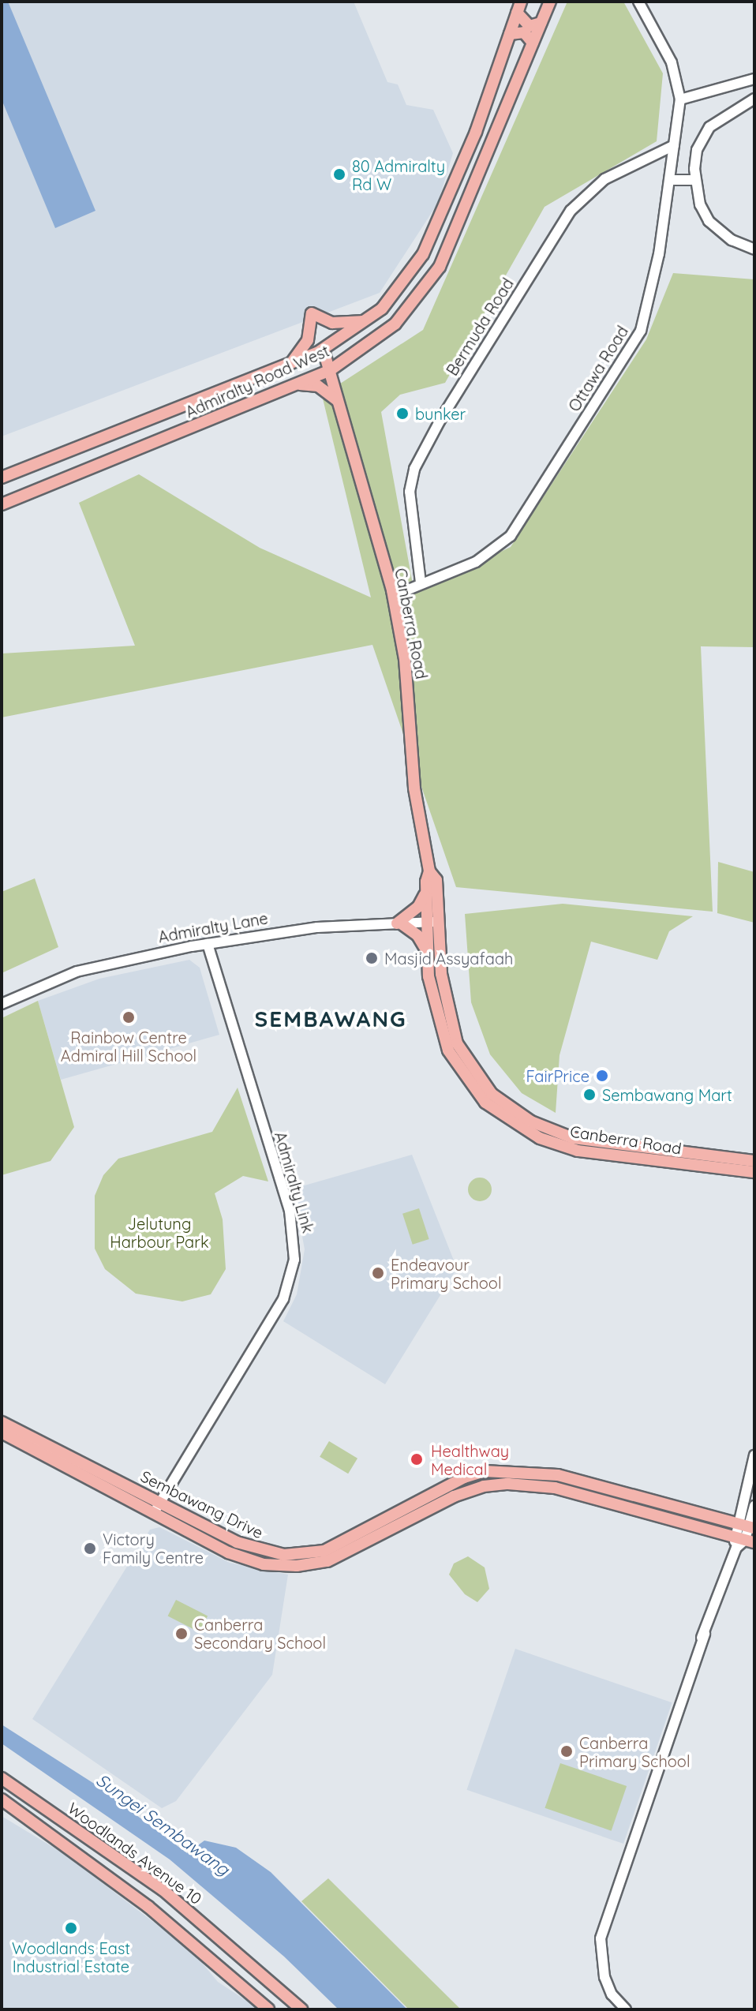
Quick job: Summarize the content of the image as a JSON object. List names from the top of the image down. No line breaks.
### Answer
{"streets":{"main road":["Admiralty Road West","Canberra Road","Sembawang Drive","Woodlands Avenue 10"],"street":["Bermuda Road","Ottawa Road","Admiralty Lane","Admiralty Link"]},"crossings":[["Bermuda Road","Ottawa Road"],["Ottawa Road","Canberra Road"],["Admiralty Road West","Canberra Road"],["Canberra Road","Admiralty Lane"],["Admiralty Lane","Admiralty Link"],["Admiralty Link","Sembawang Drive"]],"districts":["SEMBAWANG"],"water":["Sungei Sembawang"],"parks":["Jelutung Harbour Park"],"places":["80 Admiralty Rd W","bunker","Masjid Assyafaah","Rainbow Centre Admiral Hill School","FairPrice","Sembawang Mart","Endeavour Primary School","Healthway Medical","Victory Family Centre","Canberra Secondary School","Canberra Primary School","Woodlands East Industrial Estate"]}
